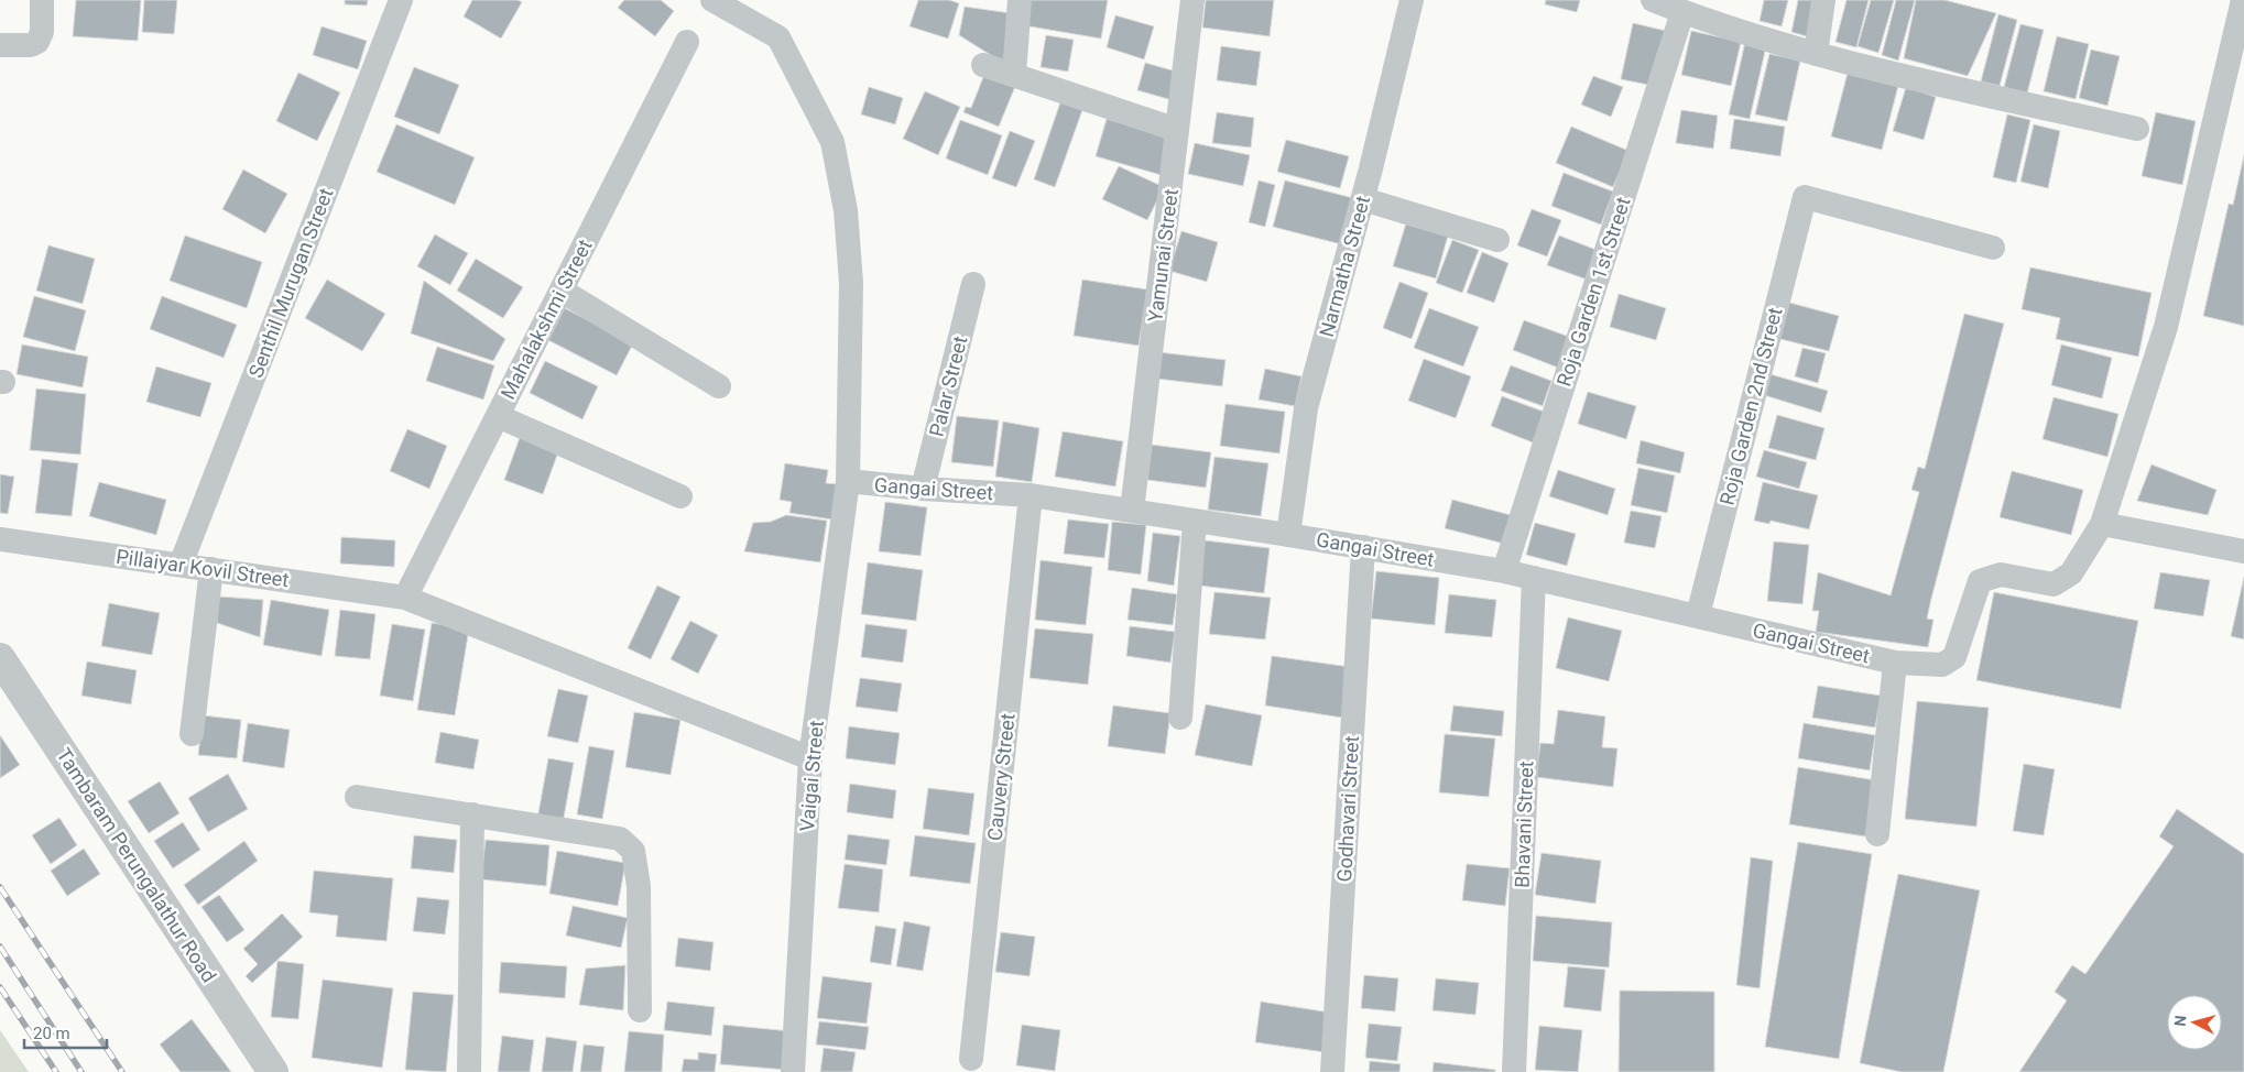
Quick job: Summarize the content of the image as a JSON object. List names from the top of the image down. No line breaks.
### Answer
{"streets":{"street":["Yamunai Street","Narmatha Street","Senthil Murugan Street","Roja Garden 1st Street","Mahalakshmi Street","Palar Street","Roja Garden 2nd Street","Gangai Street","Pillaiyar Kovil Street","Vaigai Street","Cauvery Street","Godhavari Street","Bhavani Street","Tambaram Perungalathur Road"]},"crossings":[["Yamunai Street","Gangai Street"],["Narmatha Street","Gangai Street"],["Senthil Murugan Street","Pillaiyar Kovil Street"],["Roja Garden 1st Street","Gangai Street"],["Mahalakshmi Street","Pillaiyar Kovil Street"],["Palar Street","Gangai Street"],["Roja Garden 2nd Street","Gangai Street"],["Gangai Street","Vaigai Street"],["Gangai Street","Cauvery Street"],["Gangai Street","Godhavari Street"],["Gangai Street","Bhavani Street"],["Pillaiyar Kovil Street","Vaigai Street"]],"scale_bar":"20 m","north":"left"}
